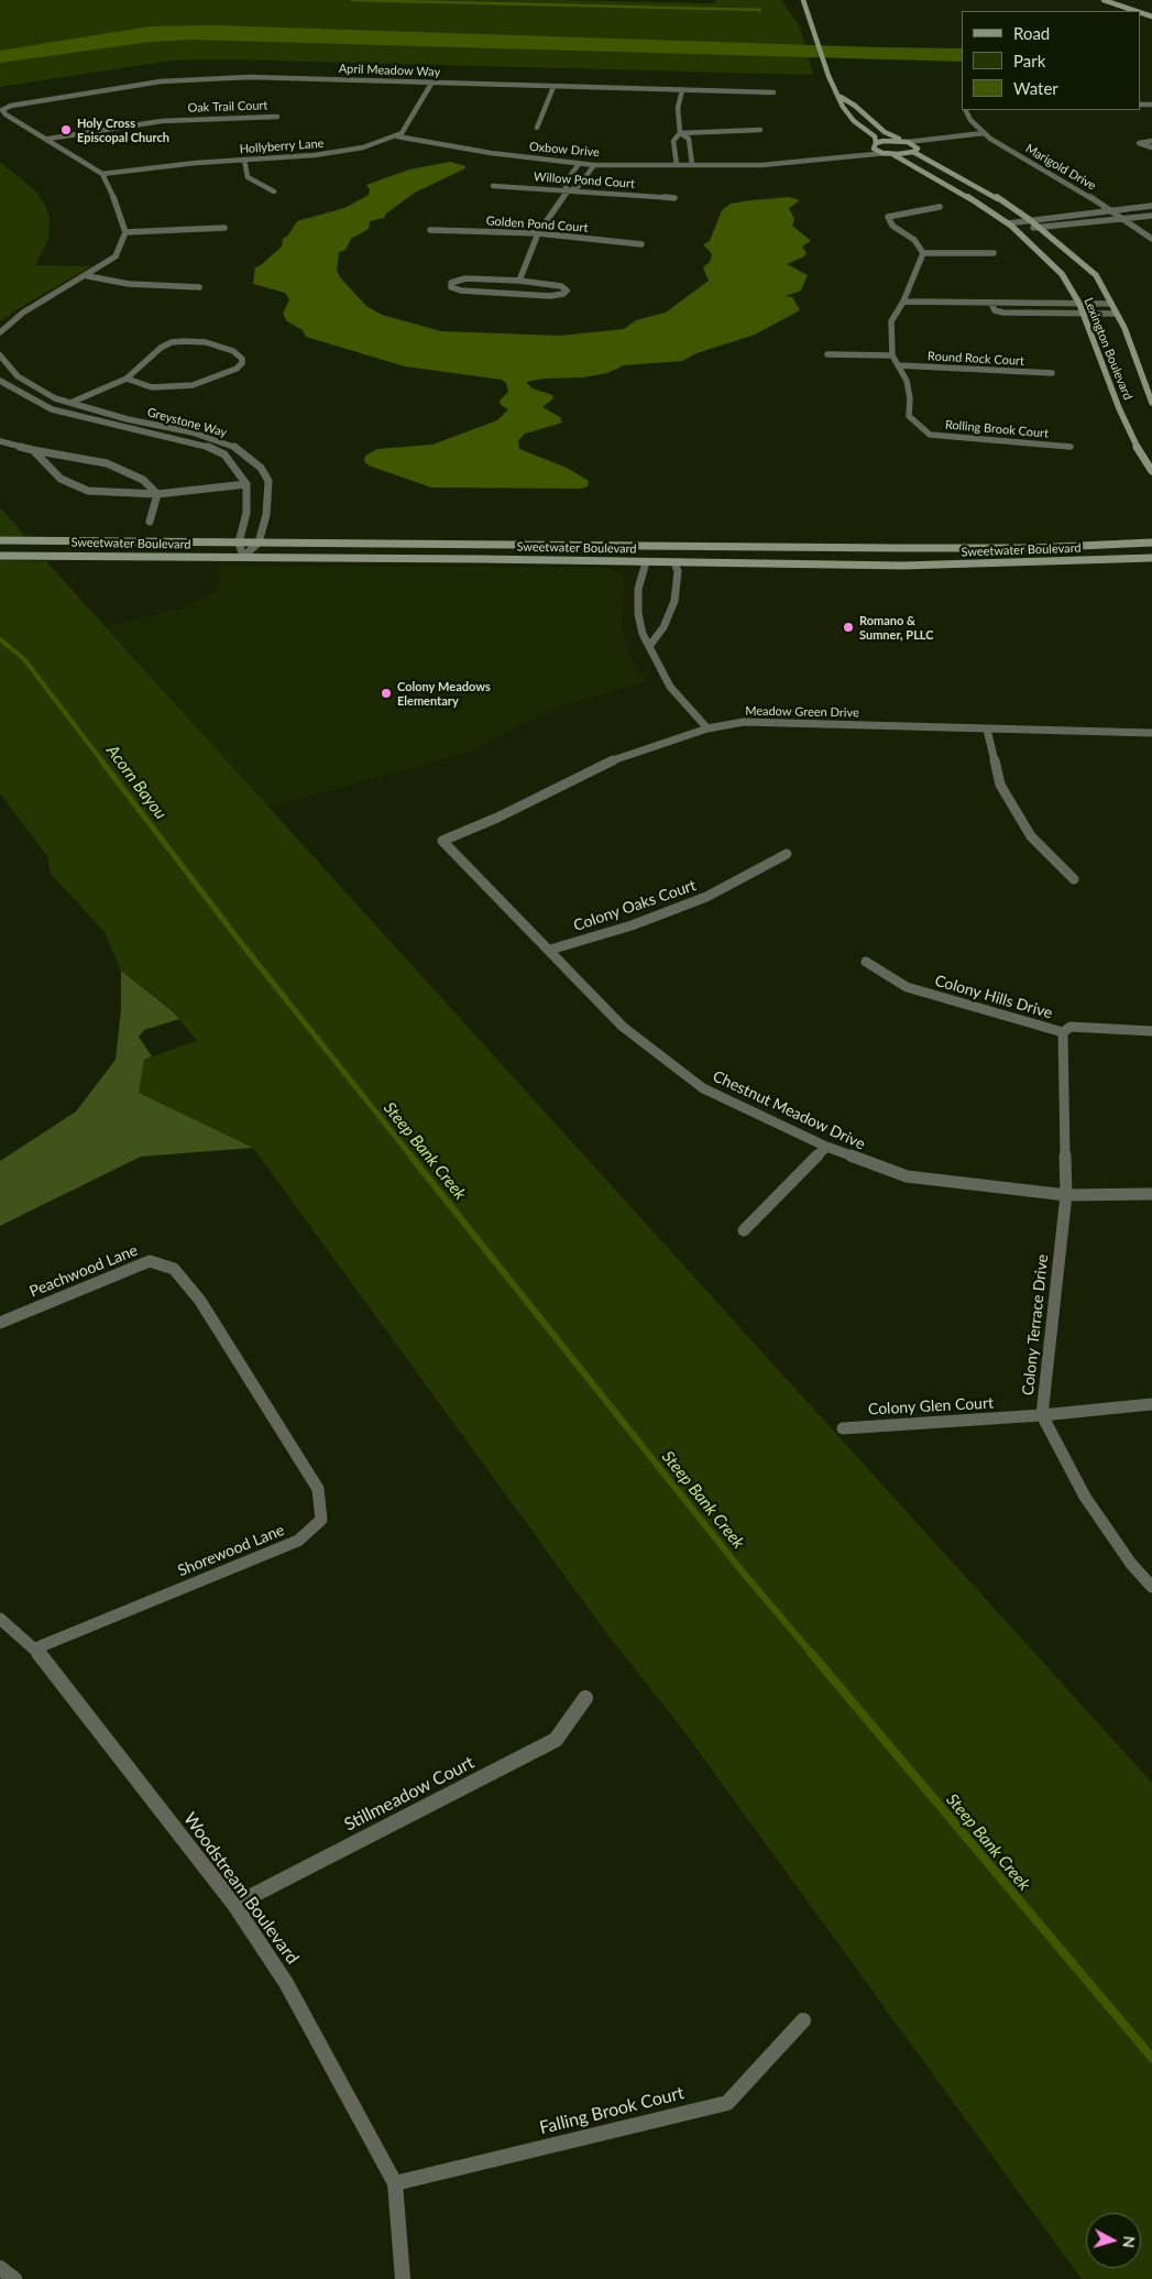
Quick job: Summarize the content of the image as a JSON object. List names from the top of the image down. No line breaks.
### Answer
{"streets":{"street":["April Meadow Way","Oak Trail Court","Hollyberry Lane","Oxbow Drive","Marigold Drive","Willow Pond Court","Golden Pond Court","Lexington Boulevard","Round Rock Court","Greystone Way","Rolling Brook Court","Sweetwater Boulevard","Meadow Green Drive","Colony Oaks Court","Colony Hills Drive","Chestnut Meadow Drive","Peachwood Lane","Colony Terrace Drive","Colony Glen Court","Shorewood Lane","Stillmeadow Court","Woodstream Boulevard","Falling Brook Court"]},"crossings":[["April Meadow Way","Oak Trail Court"],["Hollyberry Lane","Oxbow Drive"],["Oxbow Drive","Lexington Boulevard"],["Round Rock Court","Rolling Brook Court"],["Greystone Way","Sweetwater Boulevard"],["Meadow Green Drive","Chestnut Meadow Drive"],["Colony Oaks Court","Chestnut Meadow Drive"],["Colony Hills Drive","Colony Terrace Drive"],["Chestnut Meadow Drive","Colony Terrace Drive"],["Peachwood Lane","Shorewood Lane"],["Colony Terrace Drive","Colony Glen Court"],["Shorewood Lane","Woodstream Boulevard"],["Stillmeadow Court","Woodstream Boulevard"],["Woodstream Boulevard","Falling Brook Court"]],"water":["Acorn Bayou","Steep Bank Creek"],"places":["Holy Cross Episcopal Church","Romano & Sumner, PLLC","Colony Meadows Elementary"],"legend":["Road","Park","Water"],"north":"right"}
